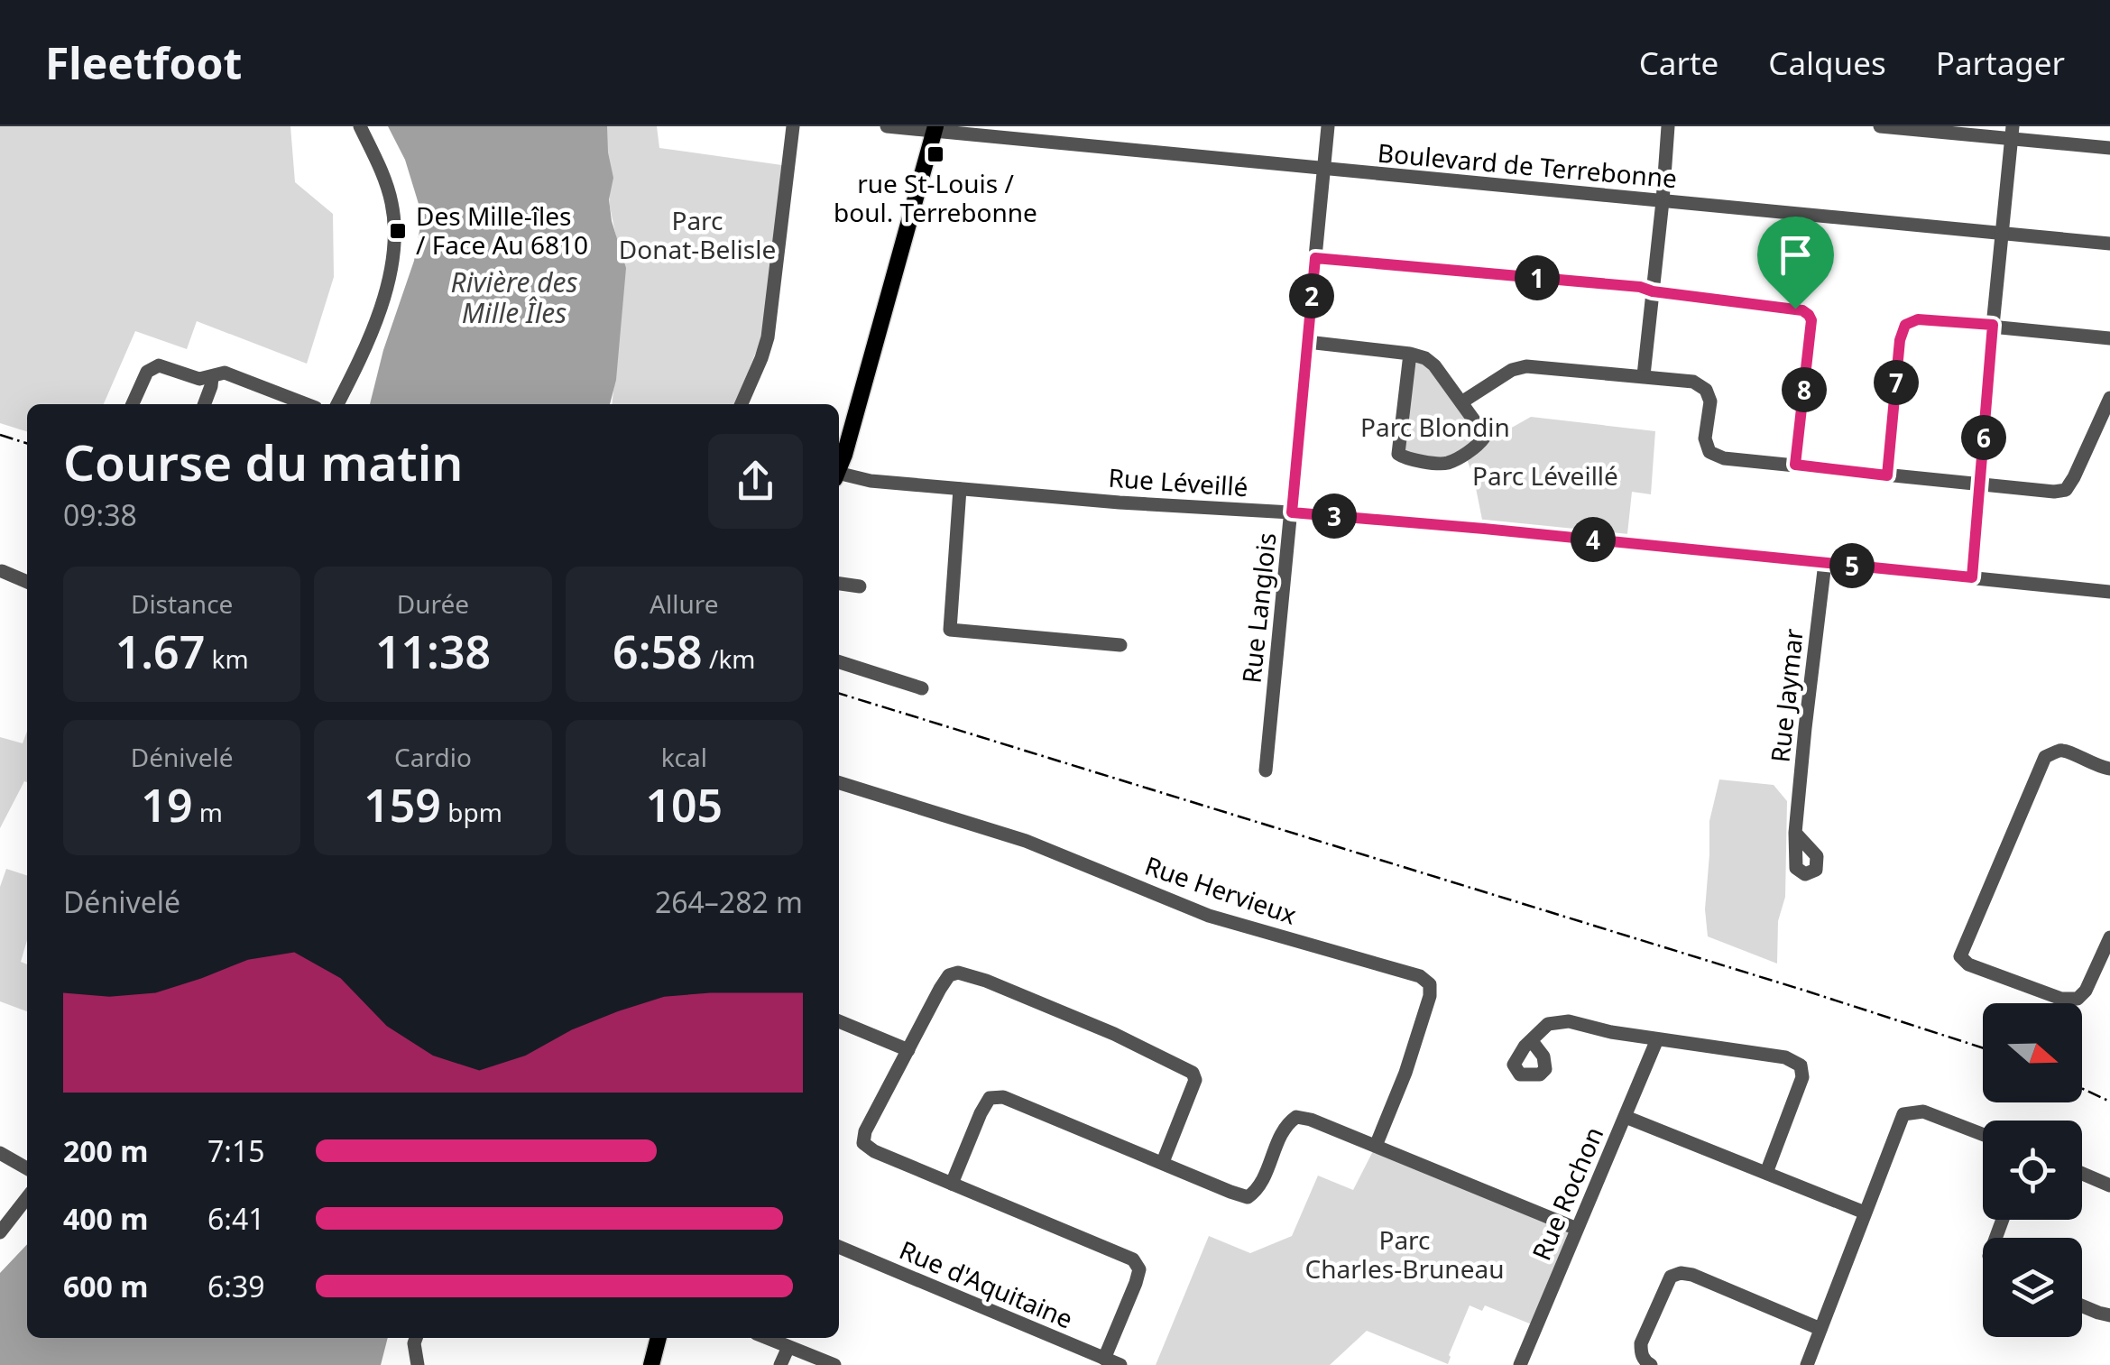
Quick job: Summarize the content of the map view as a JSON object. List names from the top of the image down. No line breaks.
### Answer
{"streets":{"street":["Boulevard de Terrebonne","Rue Léveillé","Rue Langlois","Rue Jaymar","Rue Hervieux","Rue Rochon","Rue d'Aquitaine"]},"crossings":[["Boulevard de Terrebonne","Rue Langlois"],["Rue Léveillé","Rue Langlois"],["Rue Léveillé","Rue Jaymar"]],"water":["Rivière des Mille Îles"],"parks":["Parc Donat-Belisle","Parc Blondin","Parc Léveillé","Parc Charles-Bruneau"],"places":{"transit":["rue St-Louis / boul. Terrebonne","Des Mille-îles / Face Au 6810"]},"north":"right","page":{"header":"Fleetfoot","nav":["Carte","Calques","Partager"],"pins":["1","2","7","8","6","3","4","5"],"heading":["Course du matin","09:38"],"stats":[["Distance","1.67 km"],["Durée","11:38"],["Allure","6:58 /km"],["Dénivelé","19 m"],["Cardio","159 bpm"],["kcal","105"]],"chart":["Dénivelé","264–282 m"],"list":[{"name":"200 m","note":"7:15"},{"name":"400 m","note":"6:41"},{"name":"600 m","note":"6:39"}]}}
